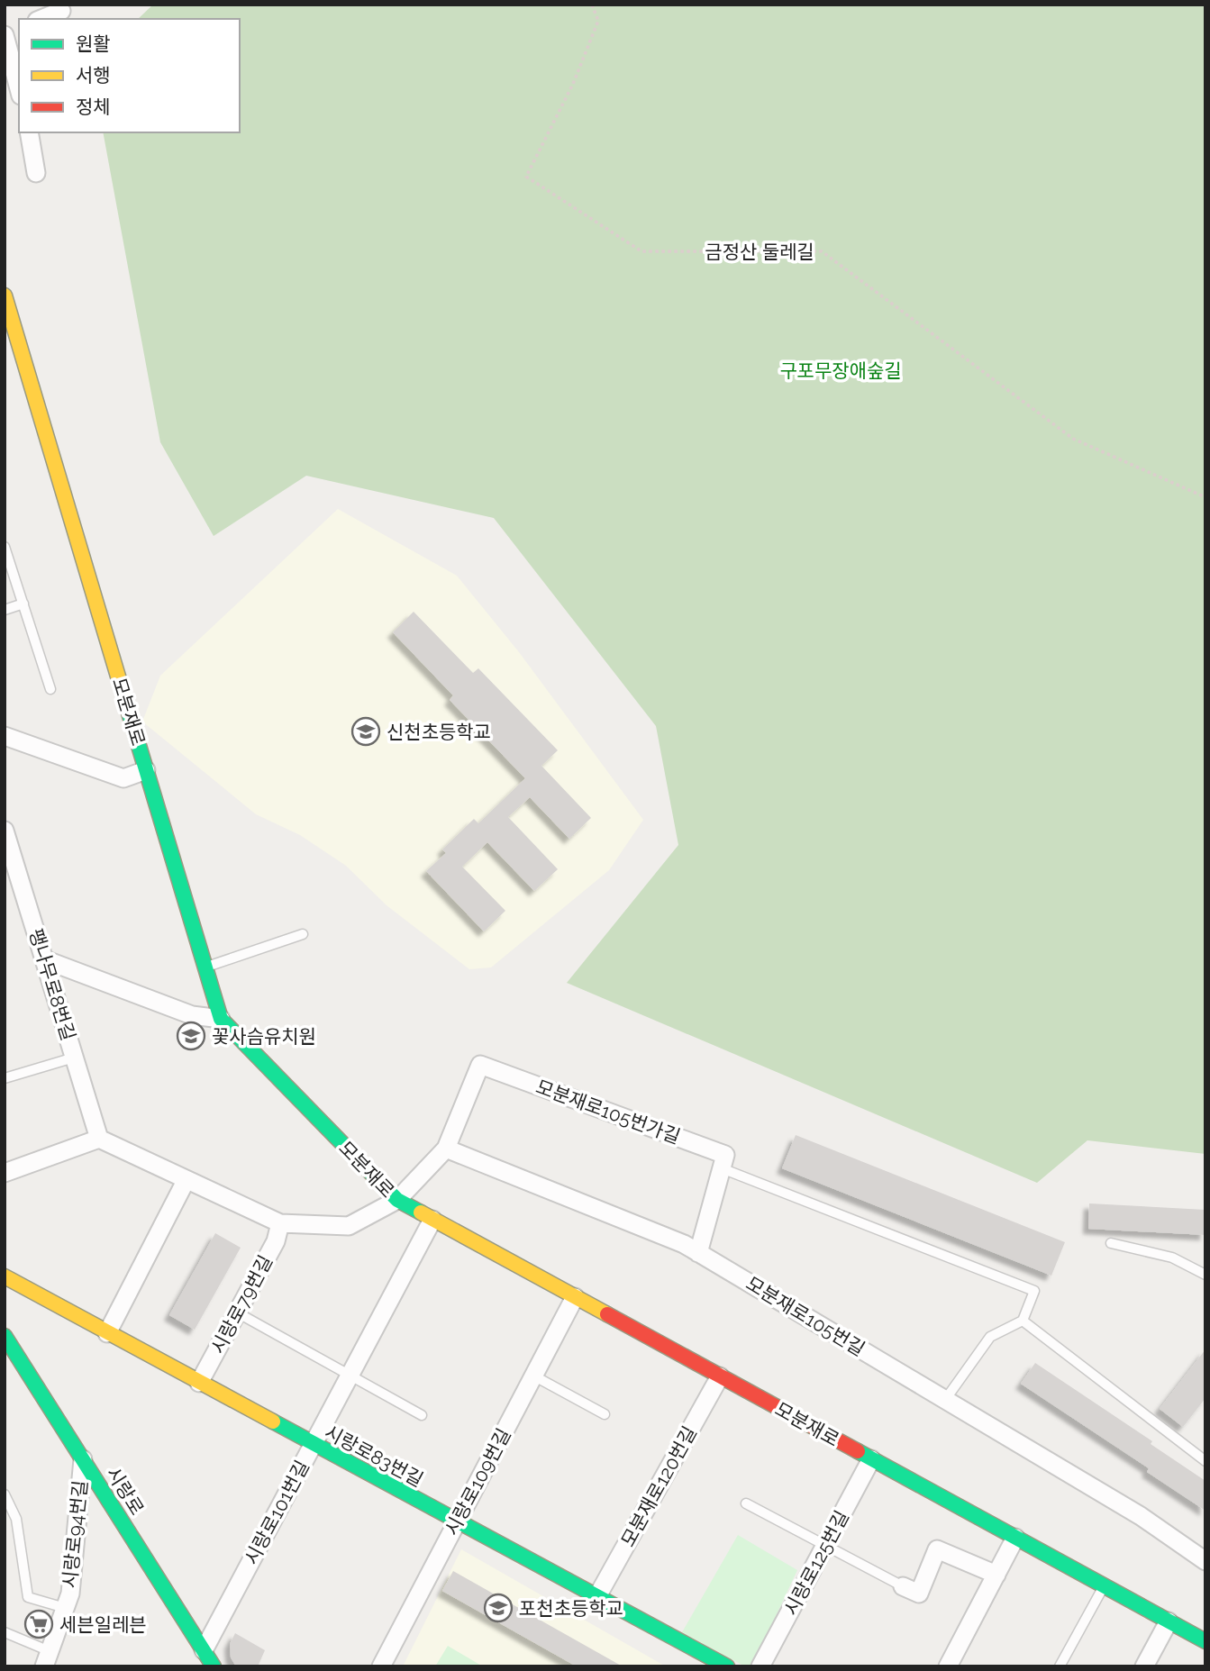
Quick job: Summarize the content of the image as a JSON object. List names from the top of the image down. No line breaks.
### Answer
{"streets":{"street":["모분재로","팽나무로8번길","모분재로105번가길","시랑로79번길","모분재로105번길","시랑로83번길","시랑로109번길","모분재로120번길","시랑로","시랑로101번길","시랑로94번길","시랑로125번길"],"path":["금정산 둘레길"]},"crossings":[["모분재로","시랑로109번길"],["모분재로","모분재로120번길"],["모분재로","시랑로101번길"],["모분재로","시랑로125번길"],["모분재로105번가길","모분재로105번길"],["시랑로79번길","시랑로83번길"],["시랑로83번길","시랑로109번길"],["시랑로83번길","모분재로120번길"],["시랑로83번길","시랑로101번길"],["시랑로","시랑로101번길"],["시랑로","시랑로94번길"]],"parks":["구포무장애숲길"],"places":{"school or university":["신천초등학교","꽃사슴유치원","포천초등학교"],"supermarket":["세븐일레븐"]},"legend":["원활","서행","정체"]}
